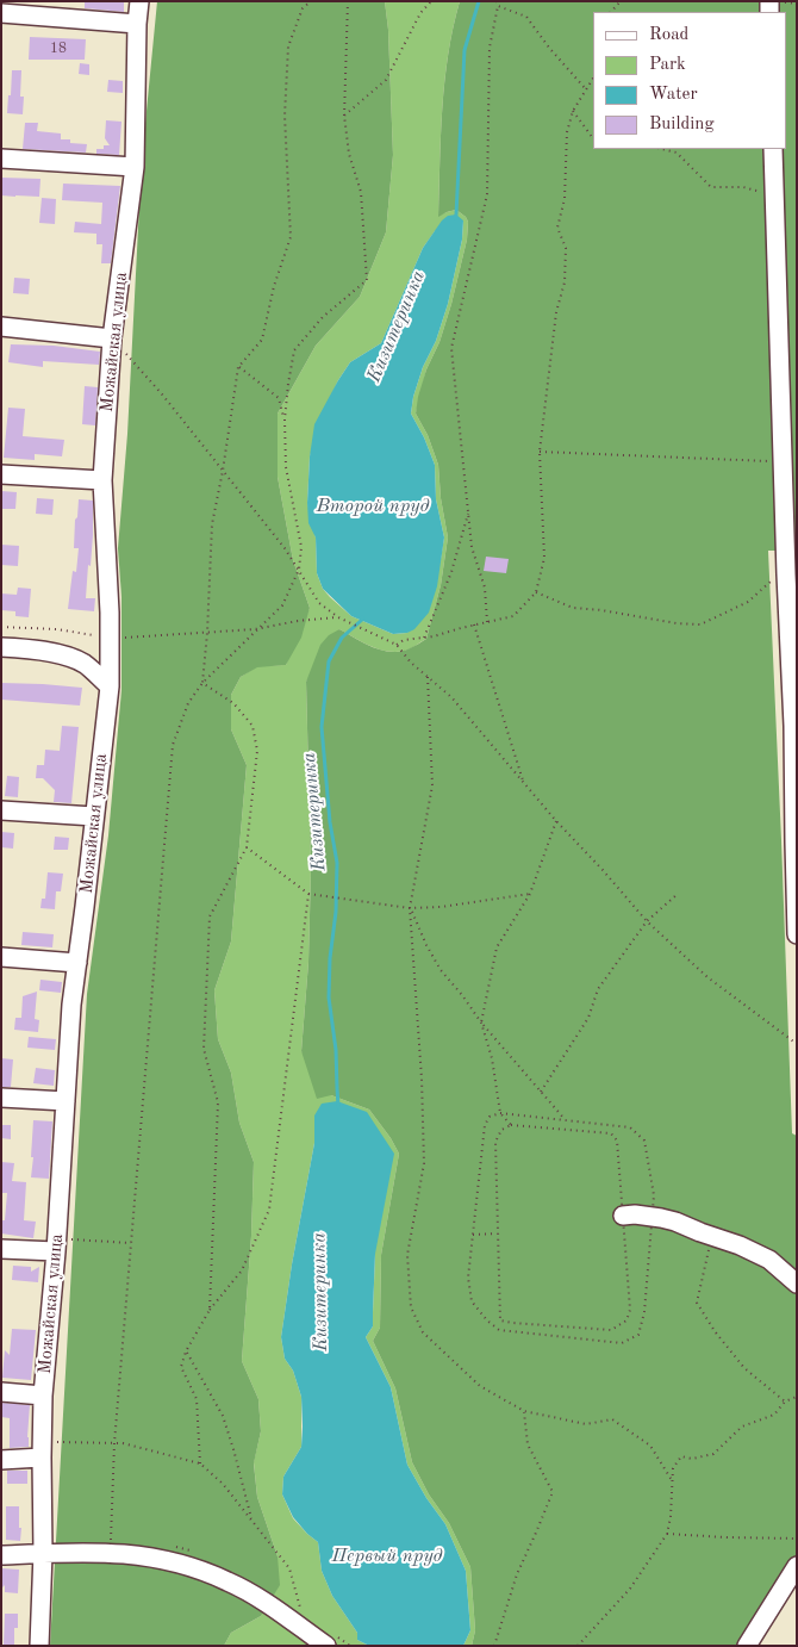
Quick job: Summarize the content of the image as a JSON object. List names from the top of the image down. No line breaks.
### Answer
{"streets":{"street":["Можайская улица"]},"water":["Кизитеринка","Второй пруд","Первый пруд"],"house_numbers":["18"],"legend":["Road","Park","Water","Building"]}
